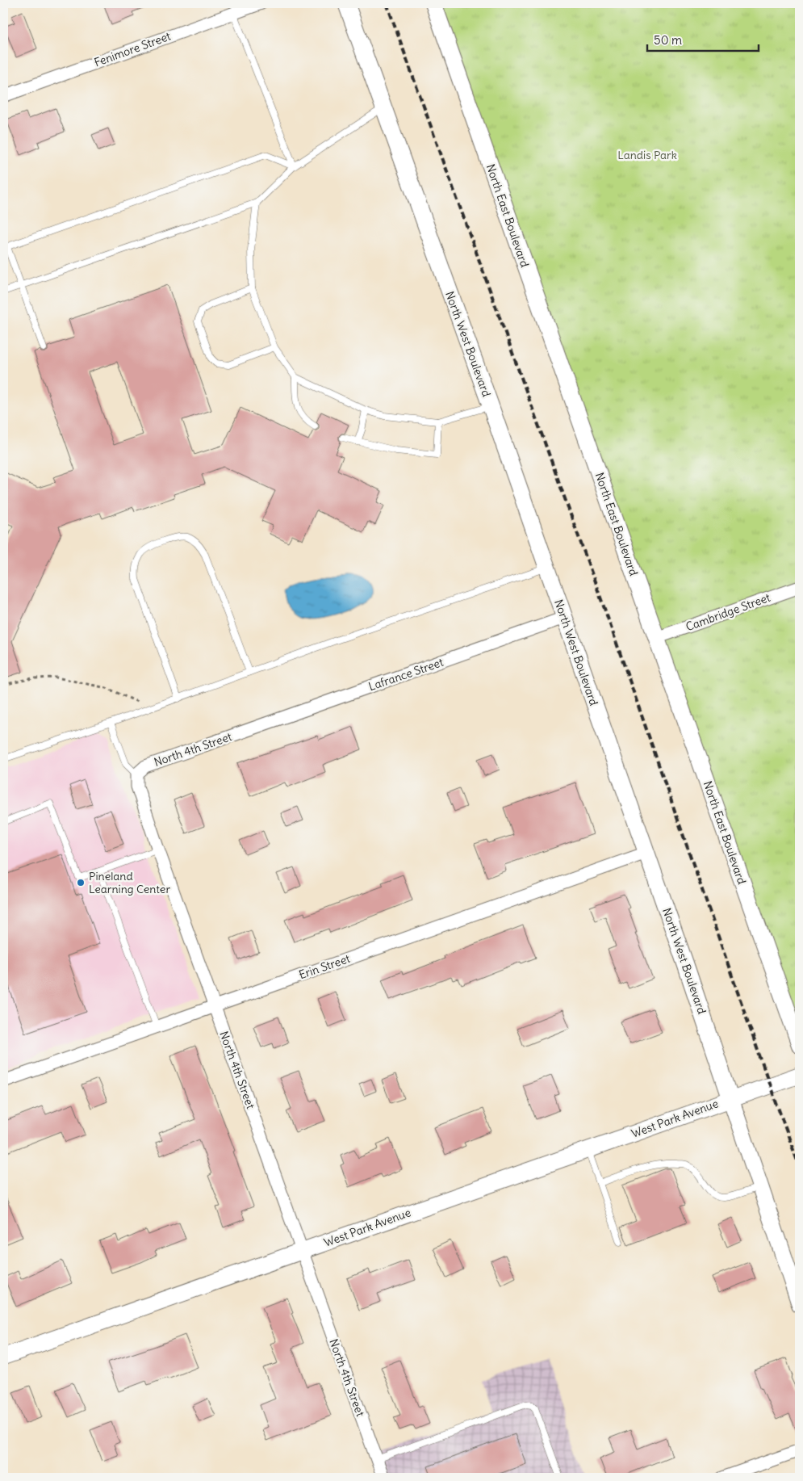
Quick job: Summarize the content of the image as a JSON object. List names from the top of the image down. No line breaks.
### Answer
{"streets":{"main road":["North East Boulevard","North West Boulevard","West Park Avenue"],"street":["Fenimore Street","Cambridge Street","Lafrance Street","North 4th Street","Erin Street"]},"crossings":[["North East Boulevard","Cambridge Street"],["North West Boulevard","Lafrance Street"],["North West Boulevard","Erin Street"],["North West Boulevard","West Park Avenue"],["Lafrance Street","North 4th Street"],["North 4th Street","Erin Street"],["North 4th Street","West Park Avenue"]],"parks":["Landis Park"],"places":["Pineland Learning Center"],"scale_bar":"50 m"}
